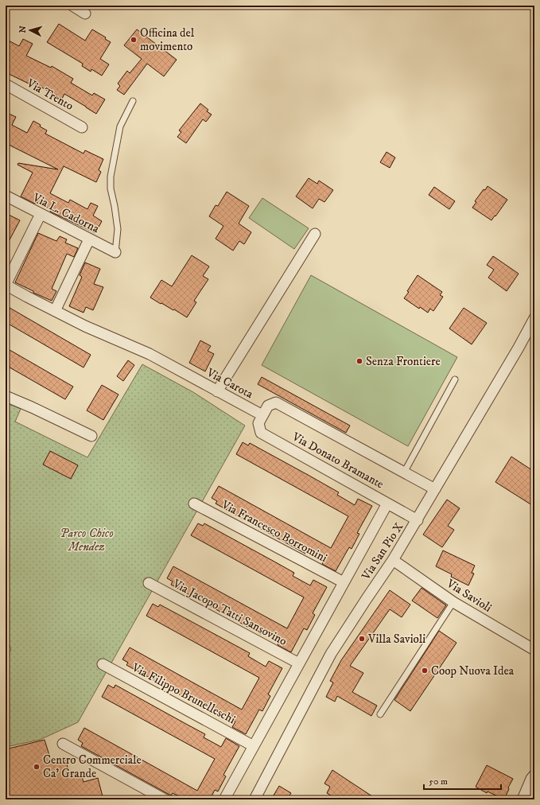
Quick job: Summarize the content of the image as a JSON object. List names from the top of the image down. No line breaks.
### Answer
{"streets":{"street":["Via Trento","Via L. Cadorna","Via Carota","Via Donato Bramante","Via Francesco Borromini","Via San Pio X","Via Savioli","Via Jacopo Tatti Sansovino","Via Filippo Brunelleschi"]},"crossings":[["Via Carota","Via Donato Bramante"],["Via Donato Bramante","Via San Pio X"],["Via San Pio X","Via Savioli"]],"parks":["Parco Chico Mendez"],"places":["Officina del movimento","Senza Frontiere","Villa Savioli","Coop Nuova Idea","Centro Commerciale Ca' Grande"],"scale_bar":"50 m","north":"left"}
